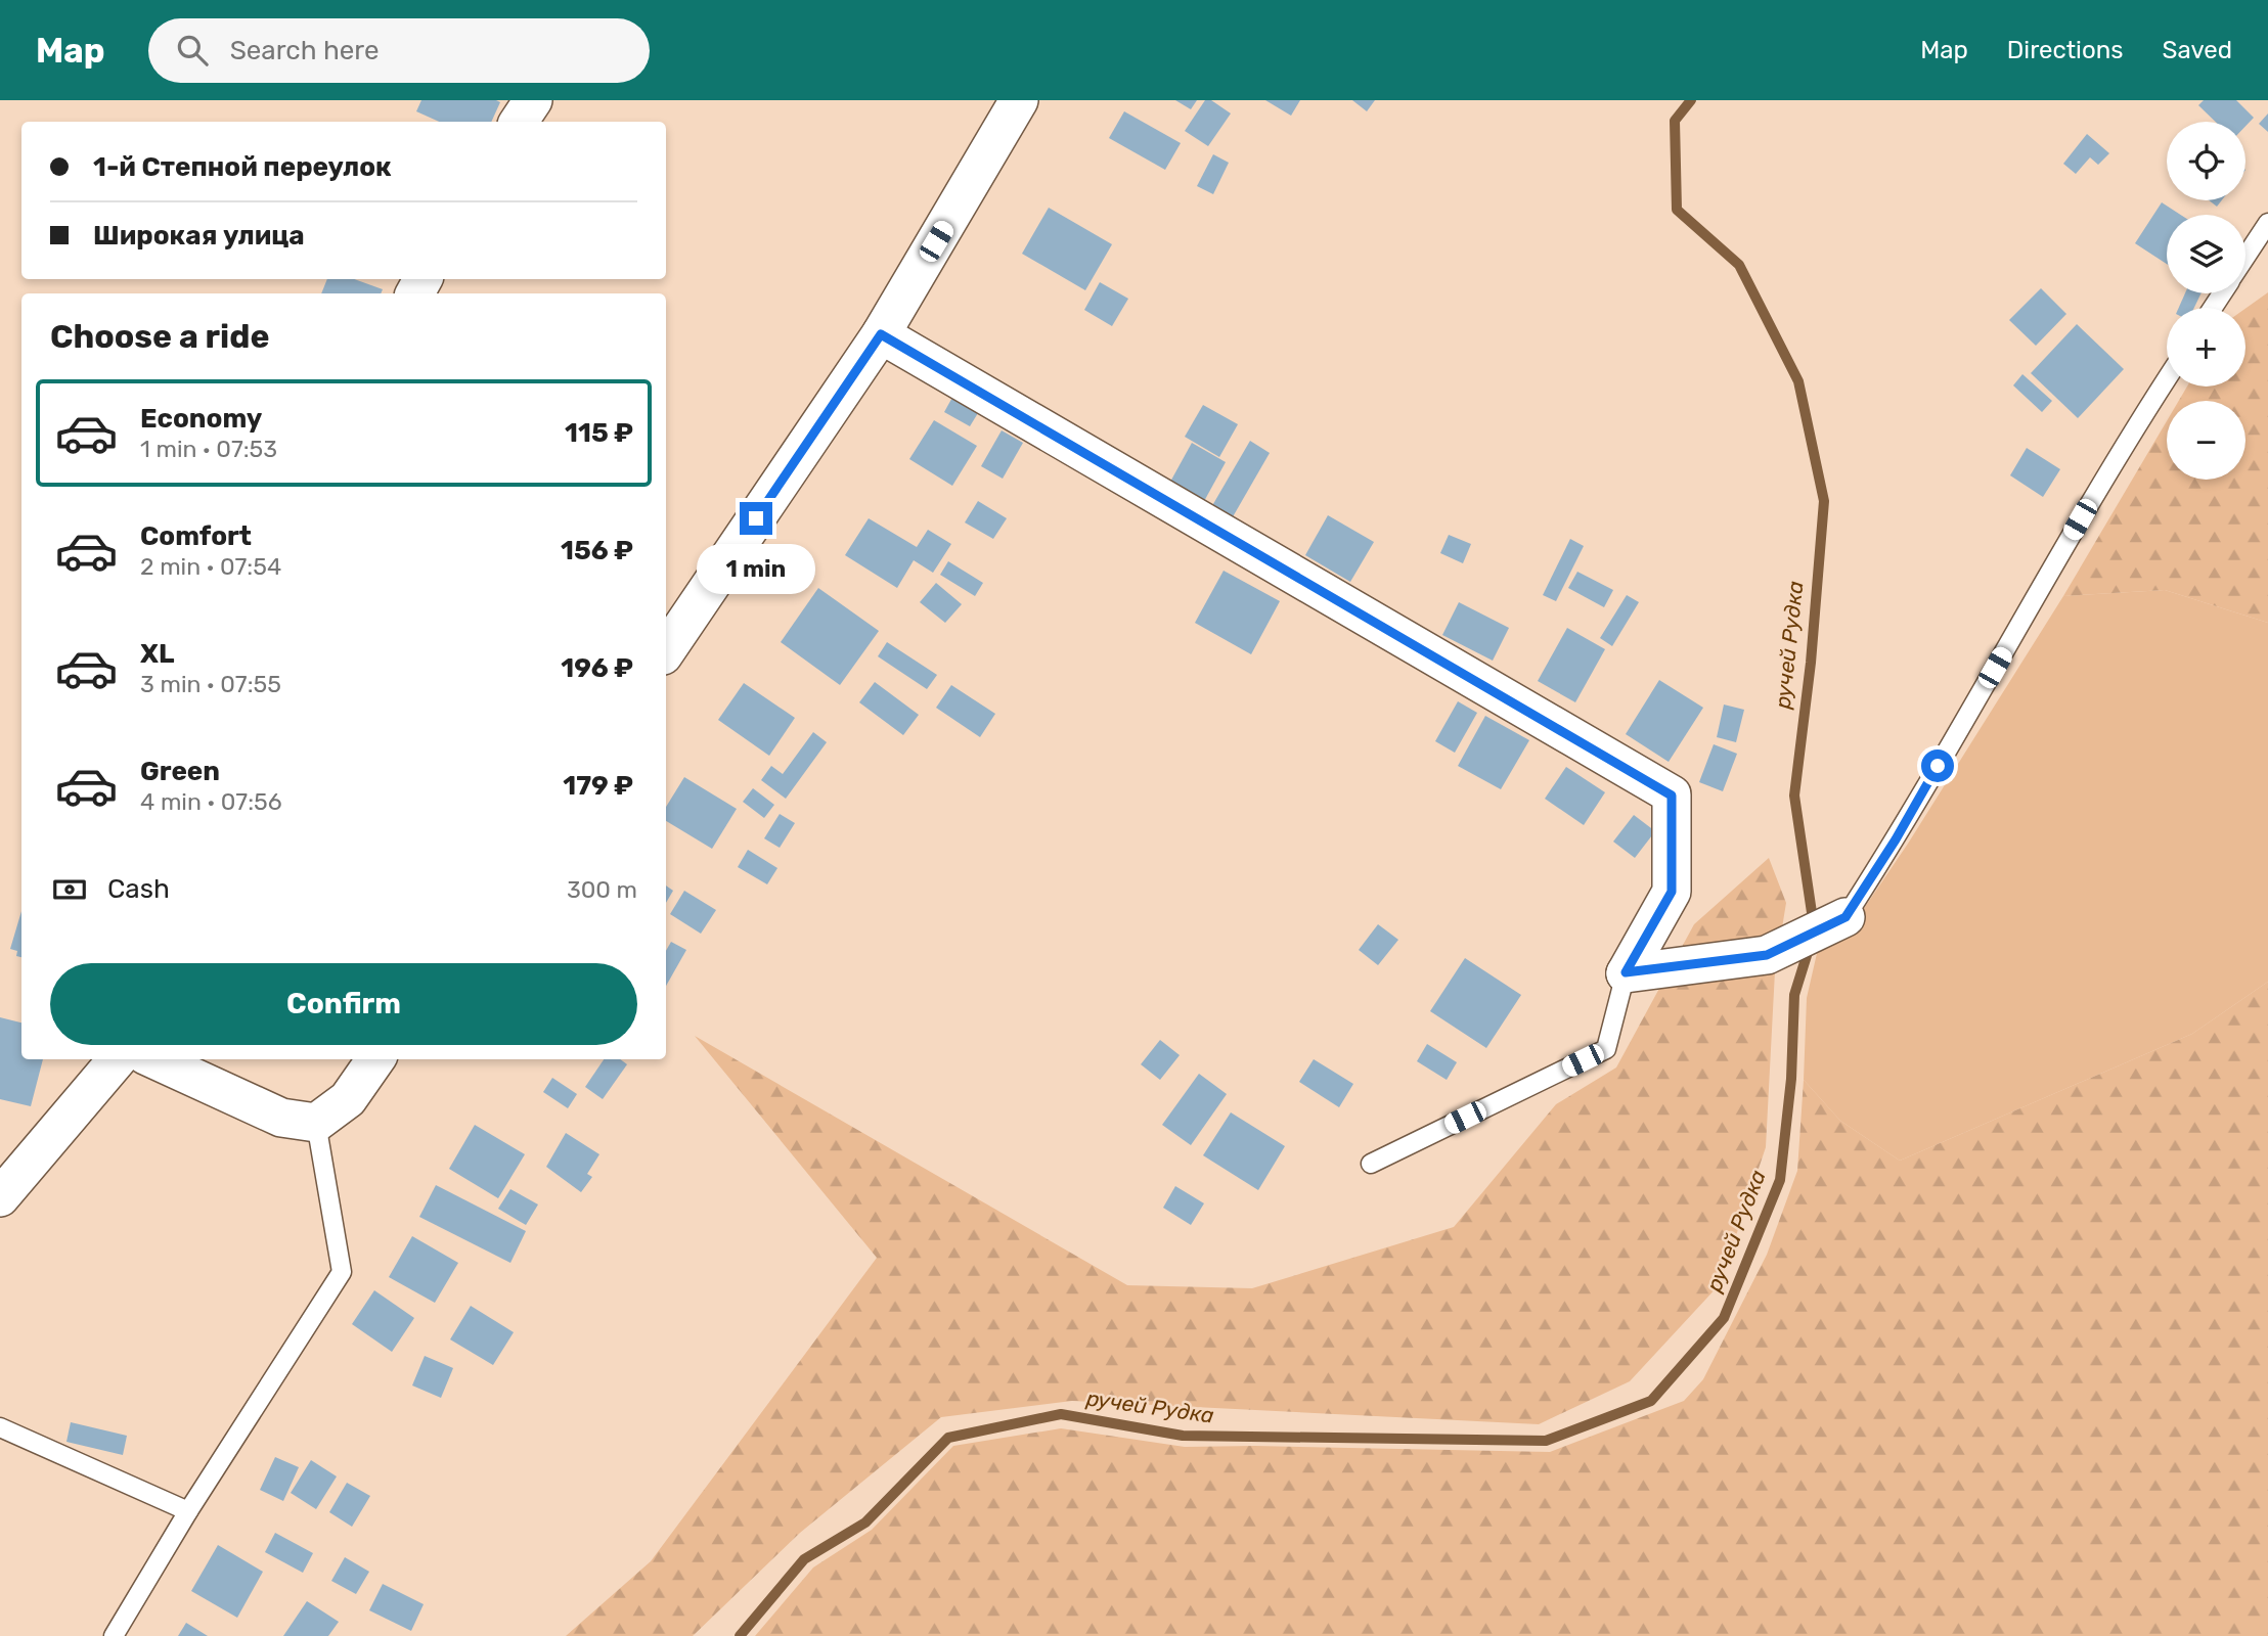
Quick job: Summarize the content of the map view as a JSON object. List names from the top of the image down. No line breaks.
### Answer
{"water":["ручей Рудка"],"page":{"header":"Map","search":"Search here","nav":["Map","Directions","Saved"],"map_buttons":["+","−"],"banner":["1-й Степной переулок","Широкая улица"],"heading":"Choose a ride","list":[{"name":"Economy","note":"1 min · 07:53","value":"115 ₽"},{"name":"Comfort","note":"2 min · 07:54","value":"156 ₽"},{"name":"XL","note":"3 min · 07:55","value":"196 ₽"},{"name":"Green","note":"4 min · 07:56","value":"179 ₽"}],"bubble":"1 min","pay":["Cash","300 m"],"buttons":"Confirm"}}
